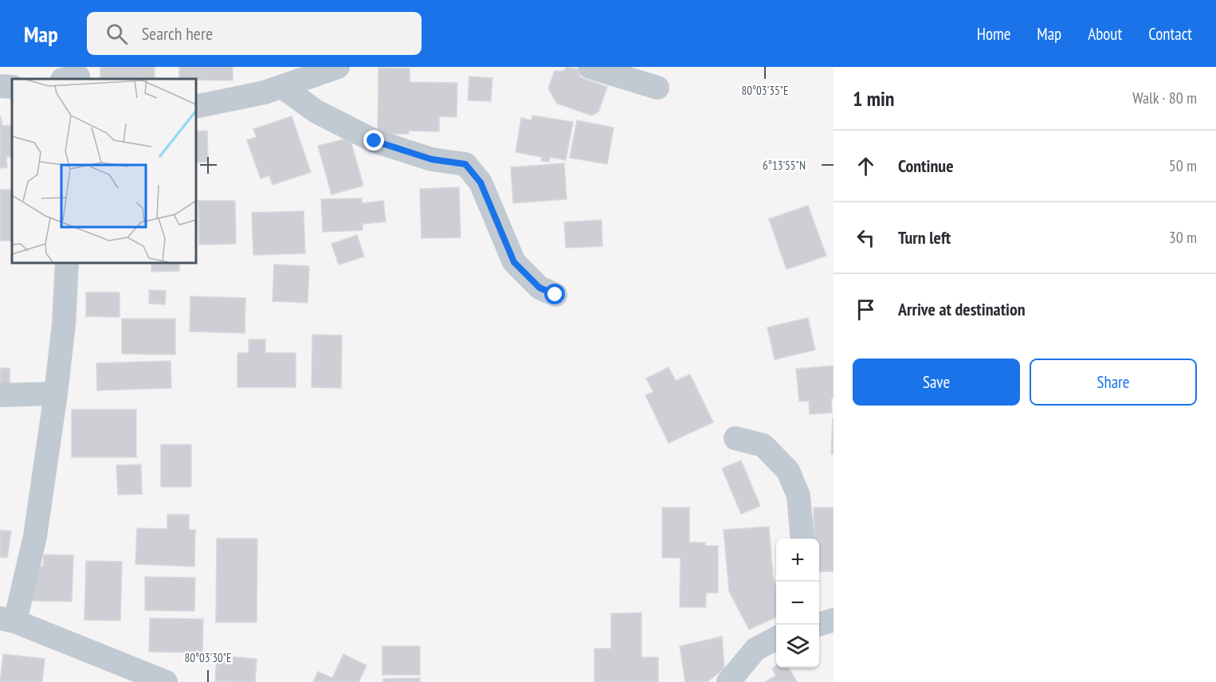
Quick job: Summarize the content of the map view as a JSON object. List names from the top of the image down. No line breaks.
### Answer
{"page":{"header":"Map","search":"Search here","nav":["Home","Map","About","Contact"],"heading":["1 min","Walk · 80 m"],"list":[["Continue","50 m"],["Turn left","30 m"],"Arrive at destination"],"buttons":["Save","Share"],"map_buttons":["+","−"]},"coordinates":["80°03'35\"E","6°13'55\"N","80°03'30\"E"]}
